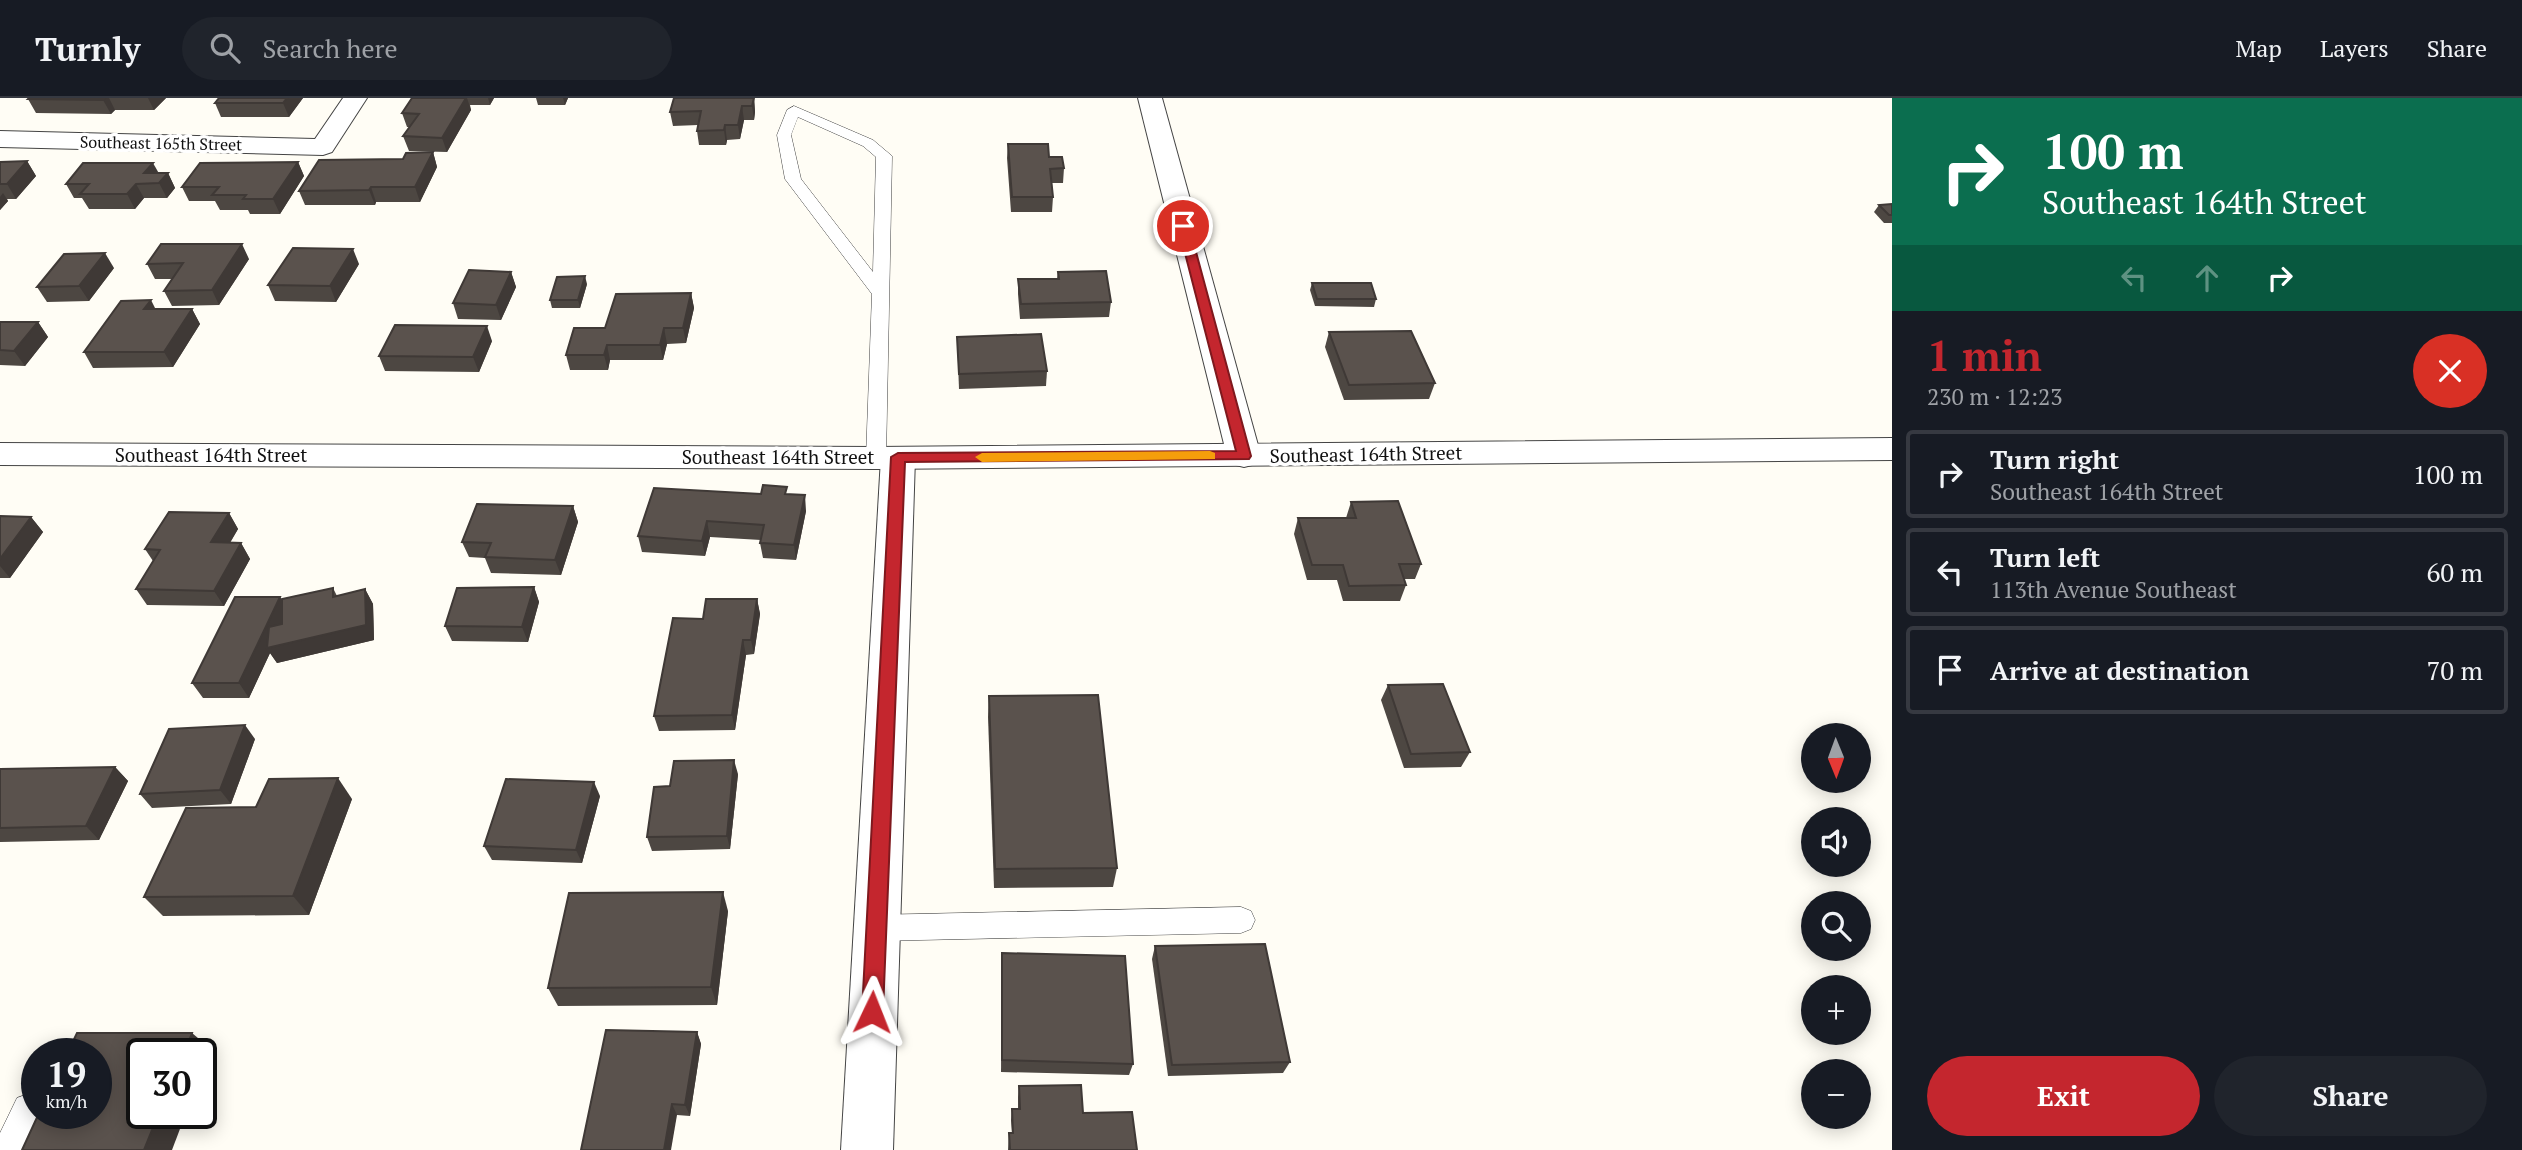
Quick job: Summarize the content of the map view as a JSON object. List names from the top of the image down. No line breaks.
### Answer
{"streets":{"street":["Southeast 165th Street","Southeast 164th Street"]},"north":"bottom","page":{"header":"Turnly","search":"Search here","nav":["Map","Layers","Share"],"turn":["100 m","Southeast 164th Street"],"heading":["1 min","230 m · 12:23"],"list":[{"name":"Turn right","note":"Southeast 164th Street","value":"100 m"},{"name":"Turn left","note":"113th Avenue Southeast","value":"60 m"},{"name":"Arrive at destination","value":"70 m"}],"map_buttons":["+","−"],"speed":"19 km/h","limit":"30","buttons":["Exit","Share"]}}
